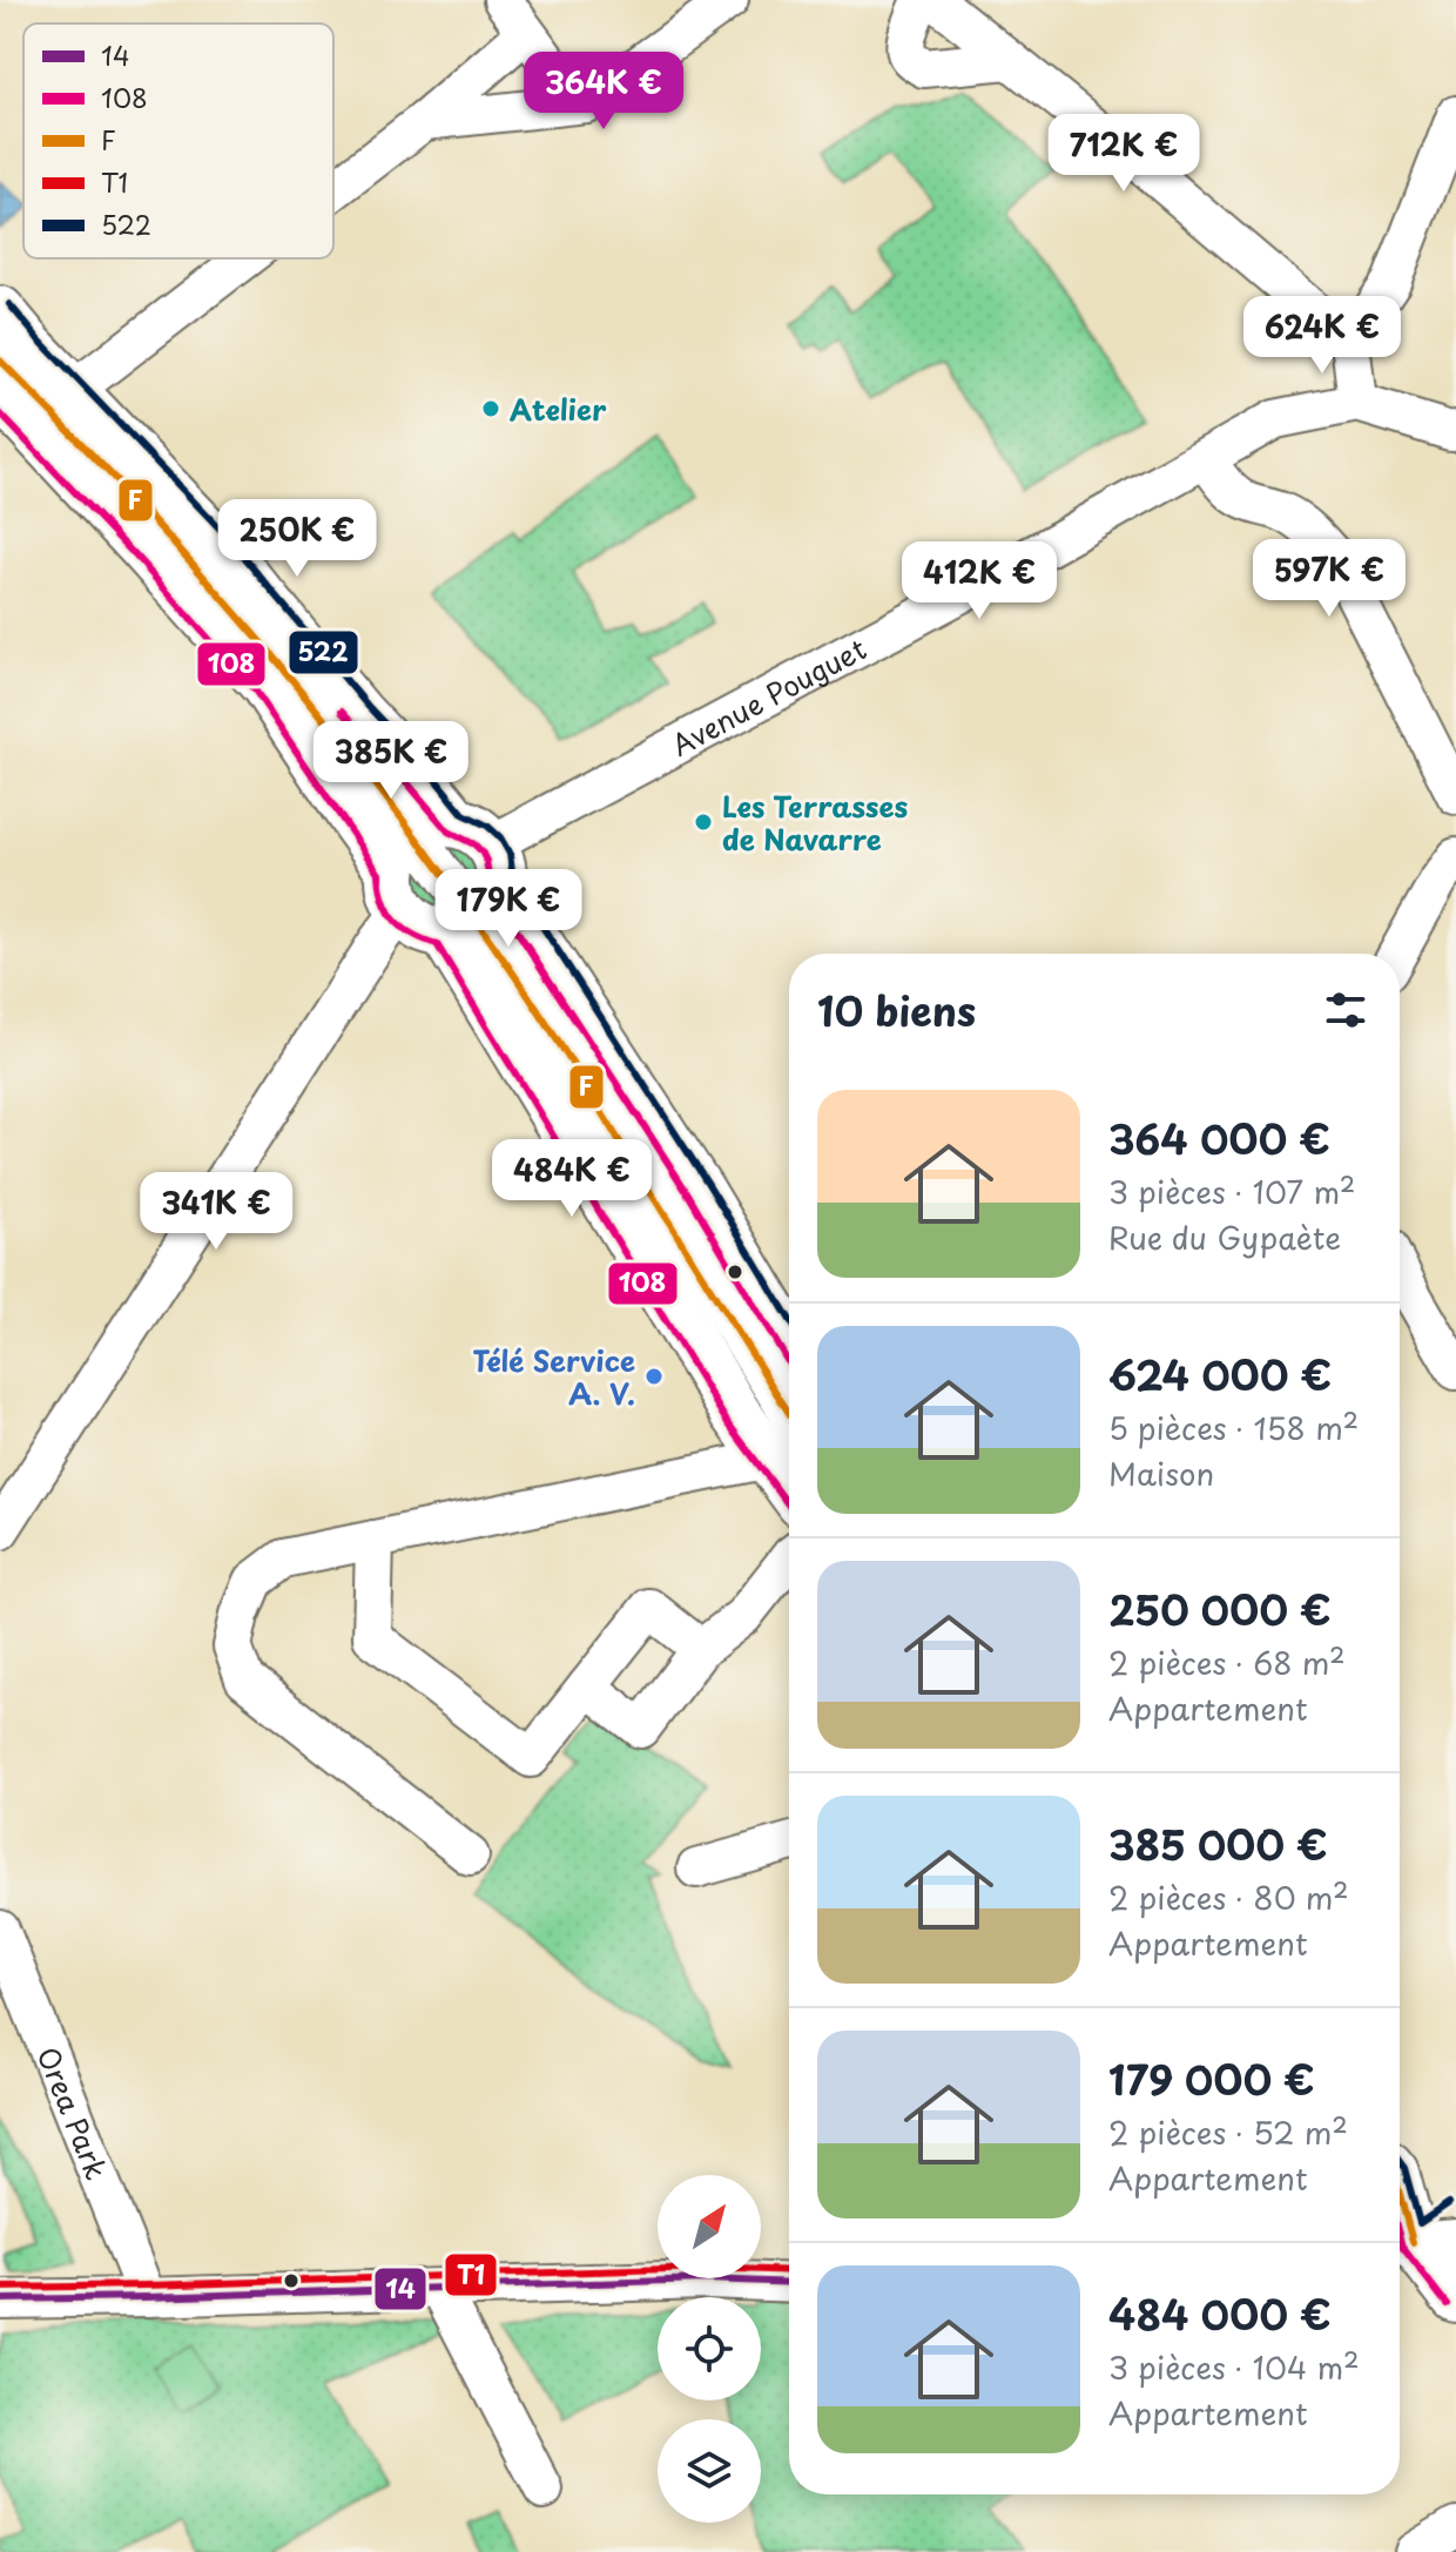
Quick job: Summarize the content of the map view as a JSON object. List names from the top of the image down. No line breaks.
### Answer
{"streets":{"street":["Avenue Pouguet","Orea Park"]},"places":["Atelier","Les Terrasses de Navarre","Télé Service A. V."],"lines":["transit line 522","transit line F","transit line 108","transit line T1","transit line 14"],"legend":["14","108","F","T1","522"],"north":"top right","page":{"price":["364K €","712K €","624K €","250K €","597K €","412K €","385K €","179K €","484K €","341K €"],"heading":"10 biens","list":[{"name":"364 000 €","note":"3 pièces · 107 m² · Rue du Gypaète"},{"name":"624 000 €","note":"5 pièces · 158 m² · Maison"},{"name":"250 000 €","note":"2 pièces · 68 m² · Appartement"},{"name":"385 000 €","note":"2 pièces · 80 m² · Appartement"},{"name":"179 000 €","note":"2 pièces · 52 m² · Appartement"},{"name":"484 000 €","note":"3 pièces · 104 m² · Appartement"}]}}
